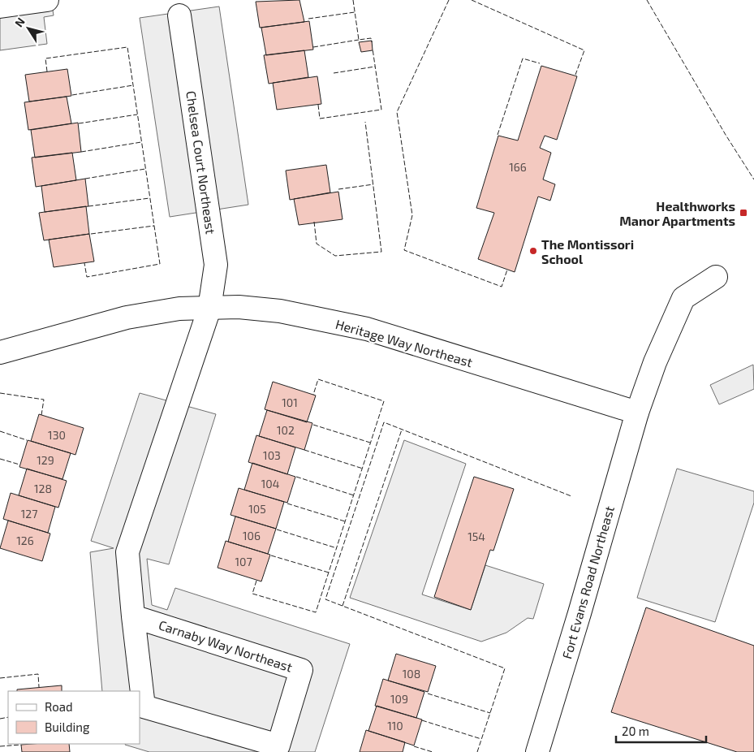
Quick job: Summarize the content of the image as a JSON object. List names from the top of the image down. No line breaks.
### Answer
{"streets":{"street":["Chelsea Court Northeast","Heritage Way Northeast","Fort Evans Road Northeast","Carnaby Way Northeast"]},"crossings":[["Chelsea Court Northeast","Heritage Way Northeast"],["Chelsea Court Northeast","Carnaby Way Northeast"],["Heritage Way Northeast","Fort Evans Road Northeast"],["Heritage Way Northeast","Carnaby Way Northeast"]],"places":{"transit":["Healthworks Manor Apartments"],"other":["The Montissori School"]},"house_numbers":["166","101","102","130","103","129","104","128","105","127","106","154","126","107","108","109","110"],"legend":["Road","Building"],"scale_bar":"20 m","north":"top left"}
